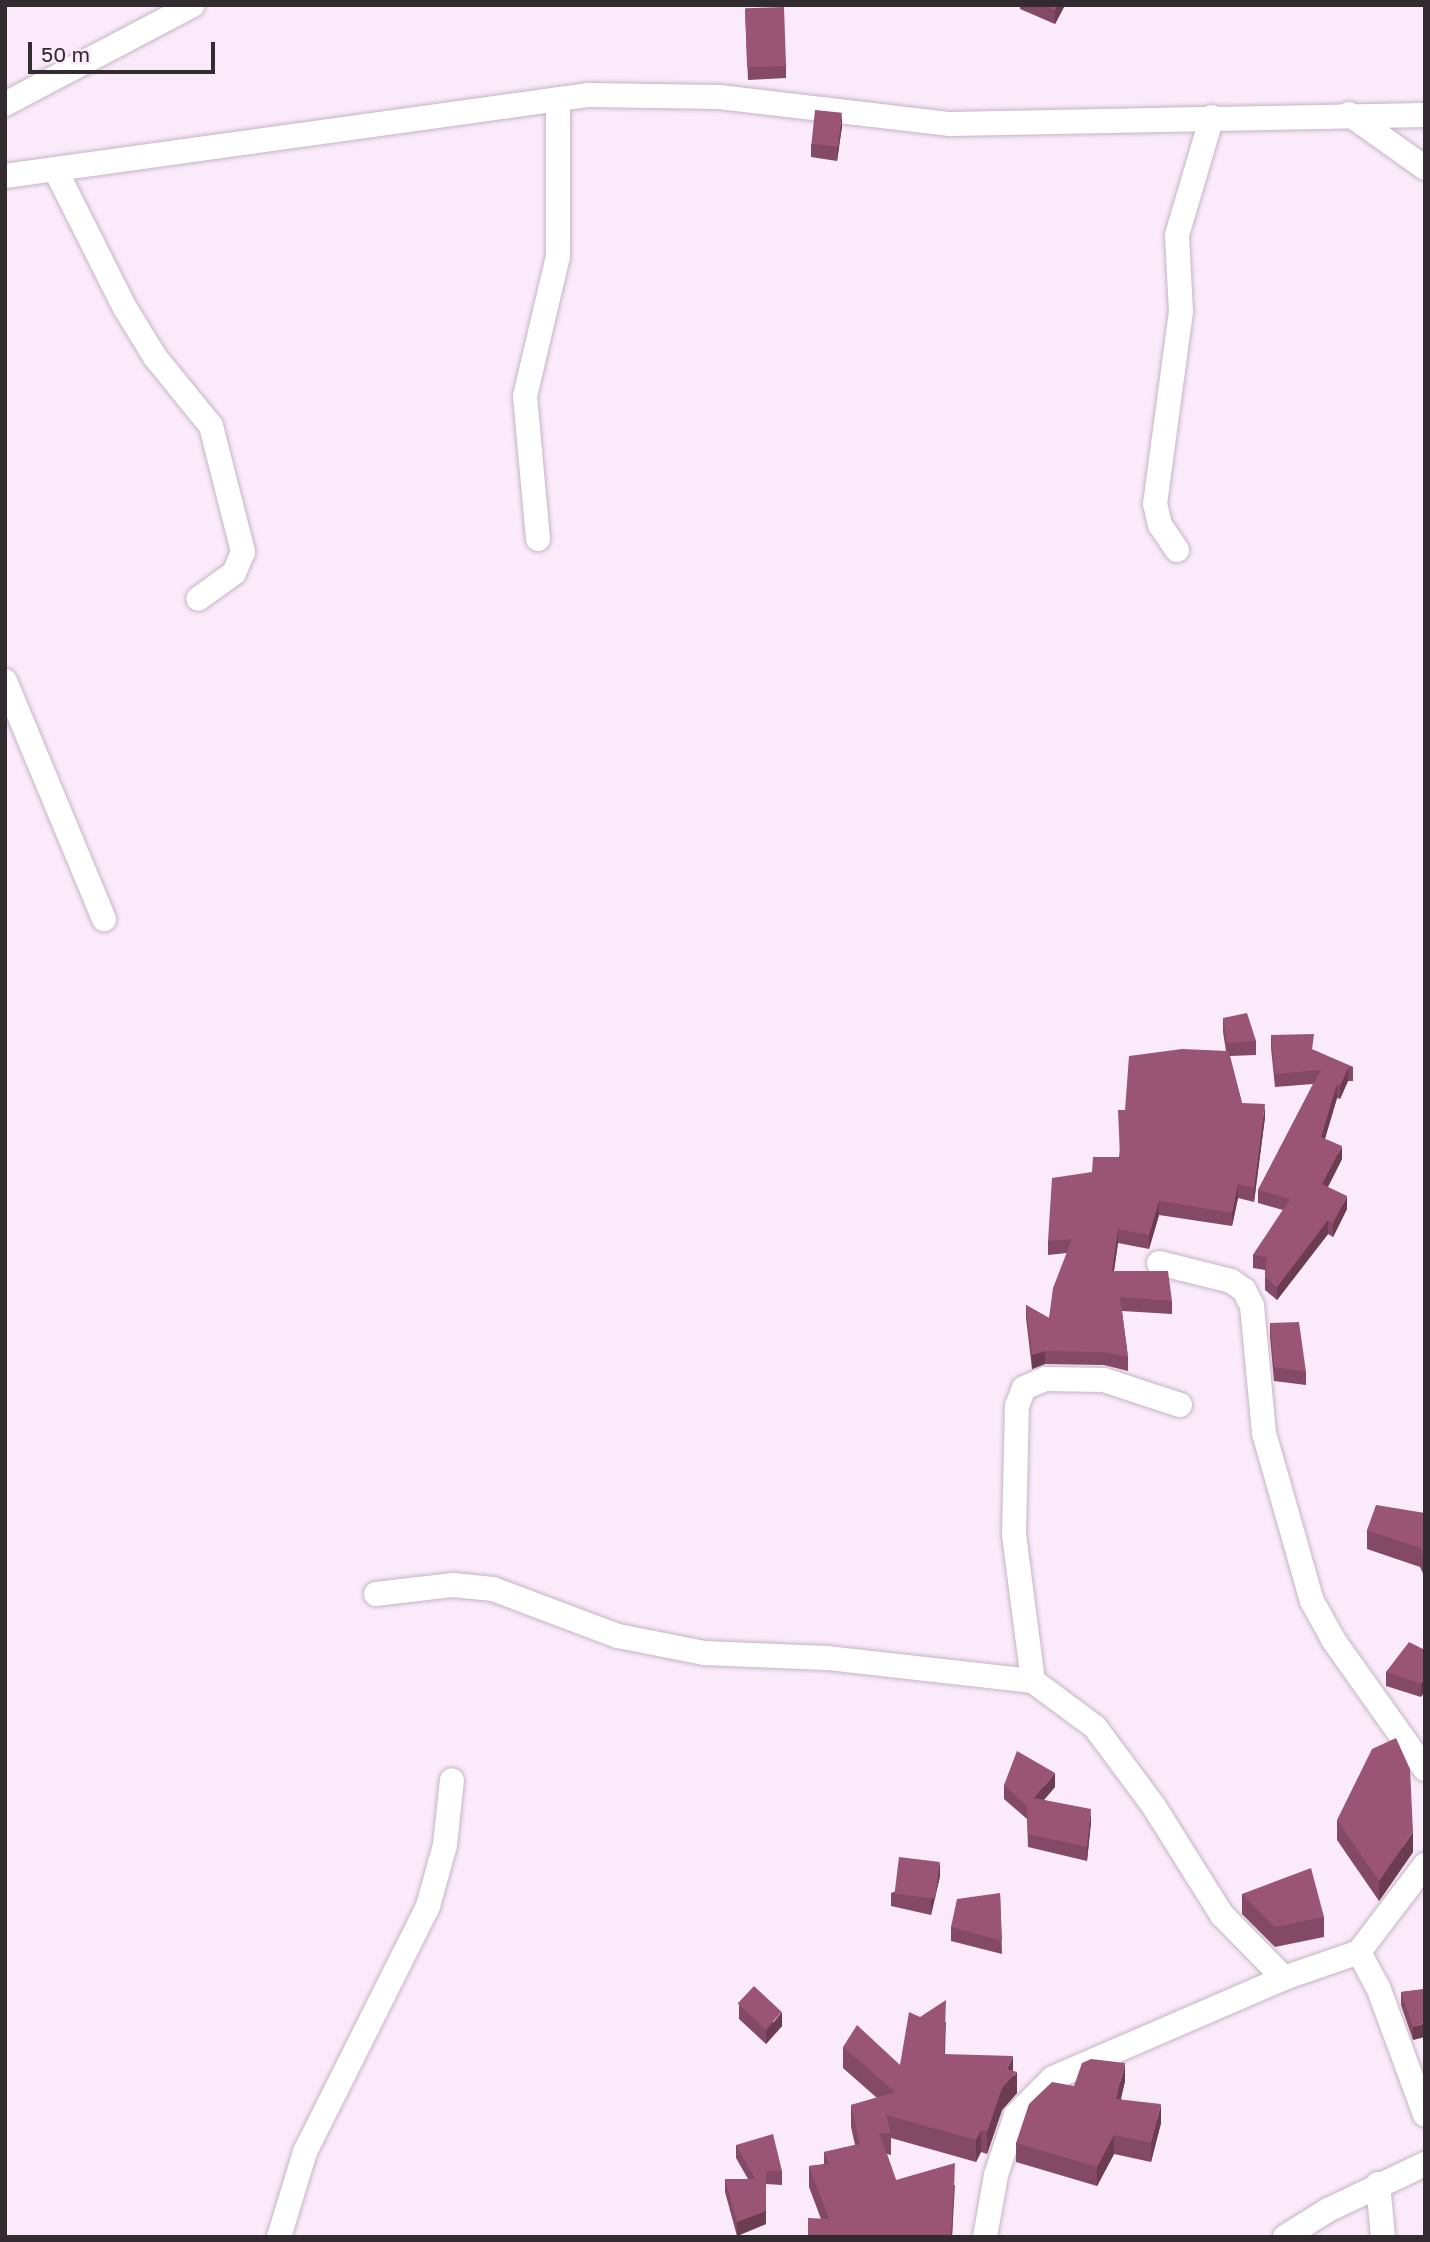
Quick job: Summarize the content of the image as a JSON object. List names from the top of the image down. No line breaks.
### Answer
{"scale_bar":"50 m"}
